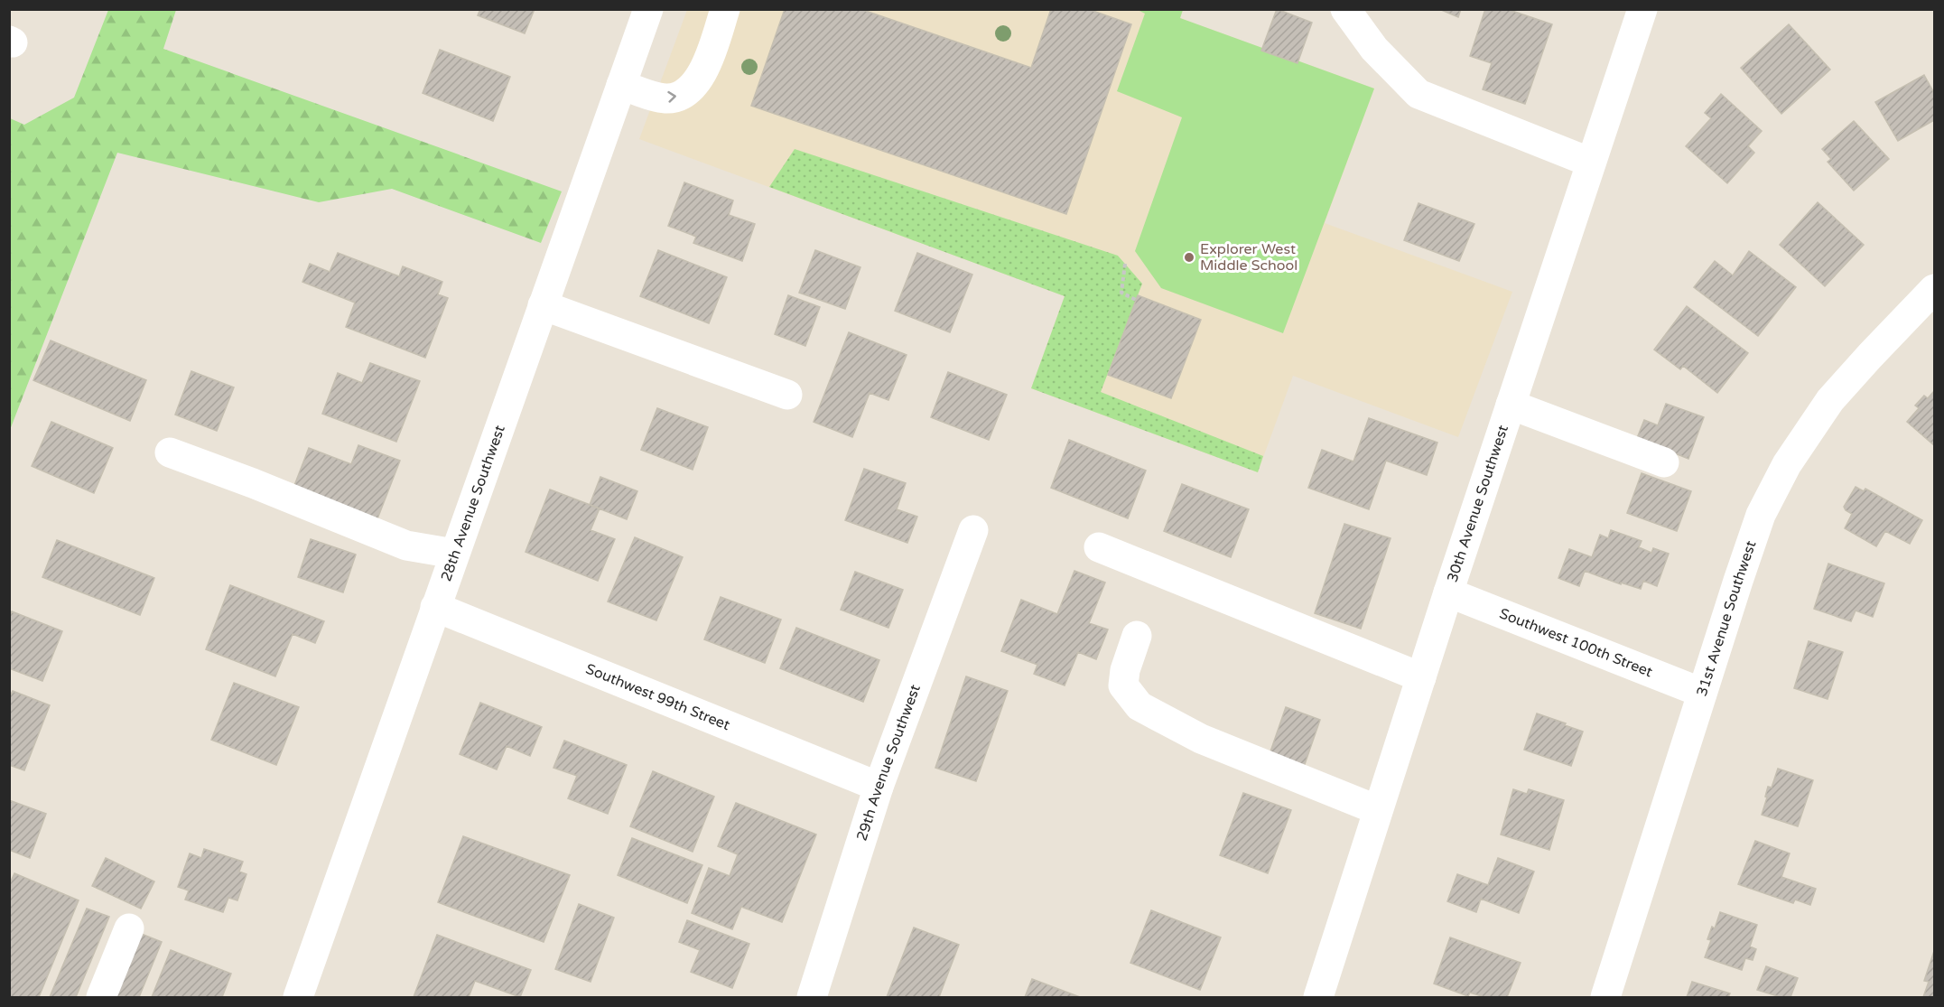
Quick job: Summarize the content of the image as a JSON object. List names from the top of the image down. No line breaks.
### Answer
{"streets":{"street":["28th Avenue Southwest","30th Avenue Southwest","31st Avenue Southwest","Southwest 100th Street","Southwest 99th Street","29th Avenue Southwest"]},"crossings":[["28th Avenue Southwest","Southwest 99th Street"],["30th Avenue Southwest","Southwest 100th Street"],["31st Avenue Southwest","Southwest 100th Street"],["Southwest 99th Street","29th Avenue Southwest"]],"places":["Explorer West Middle School"]}
